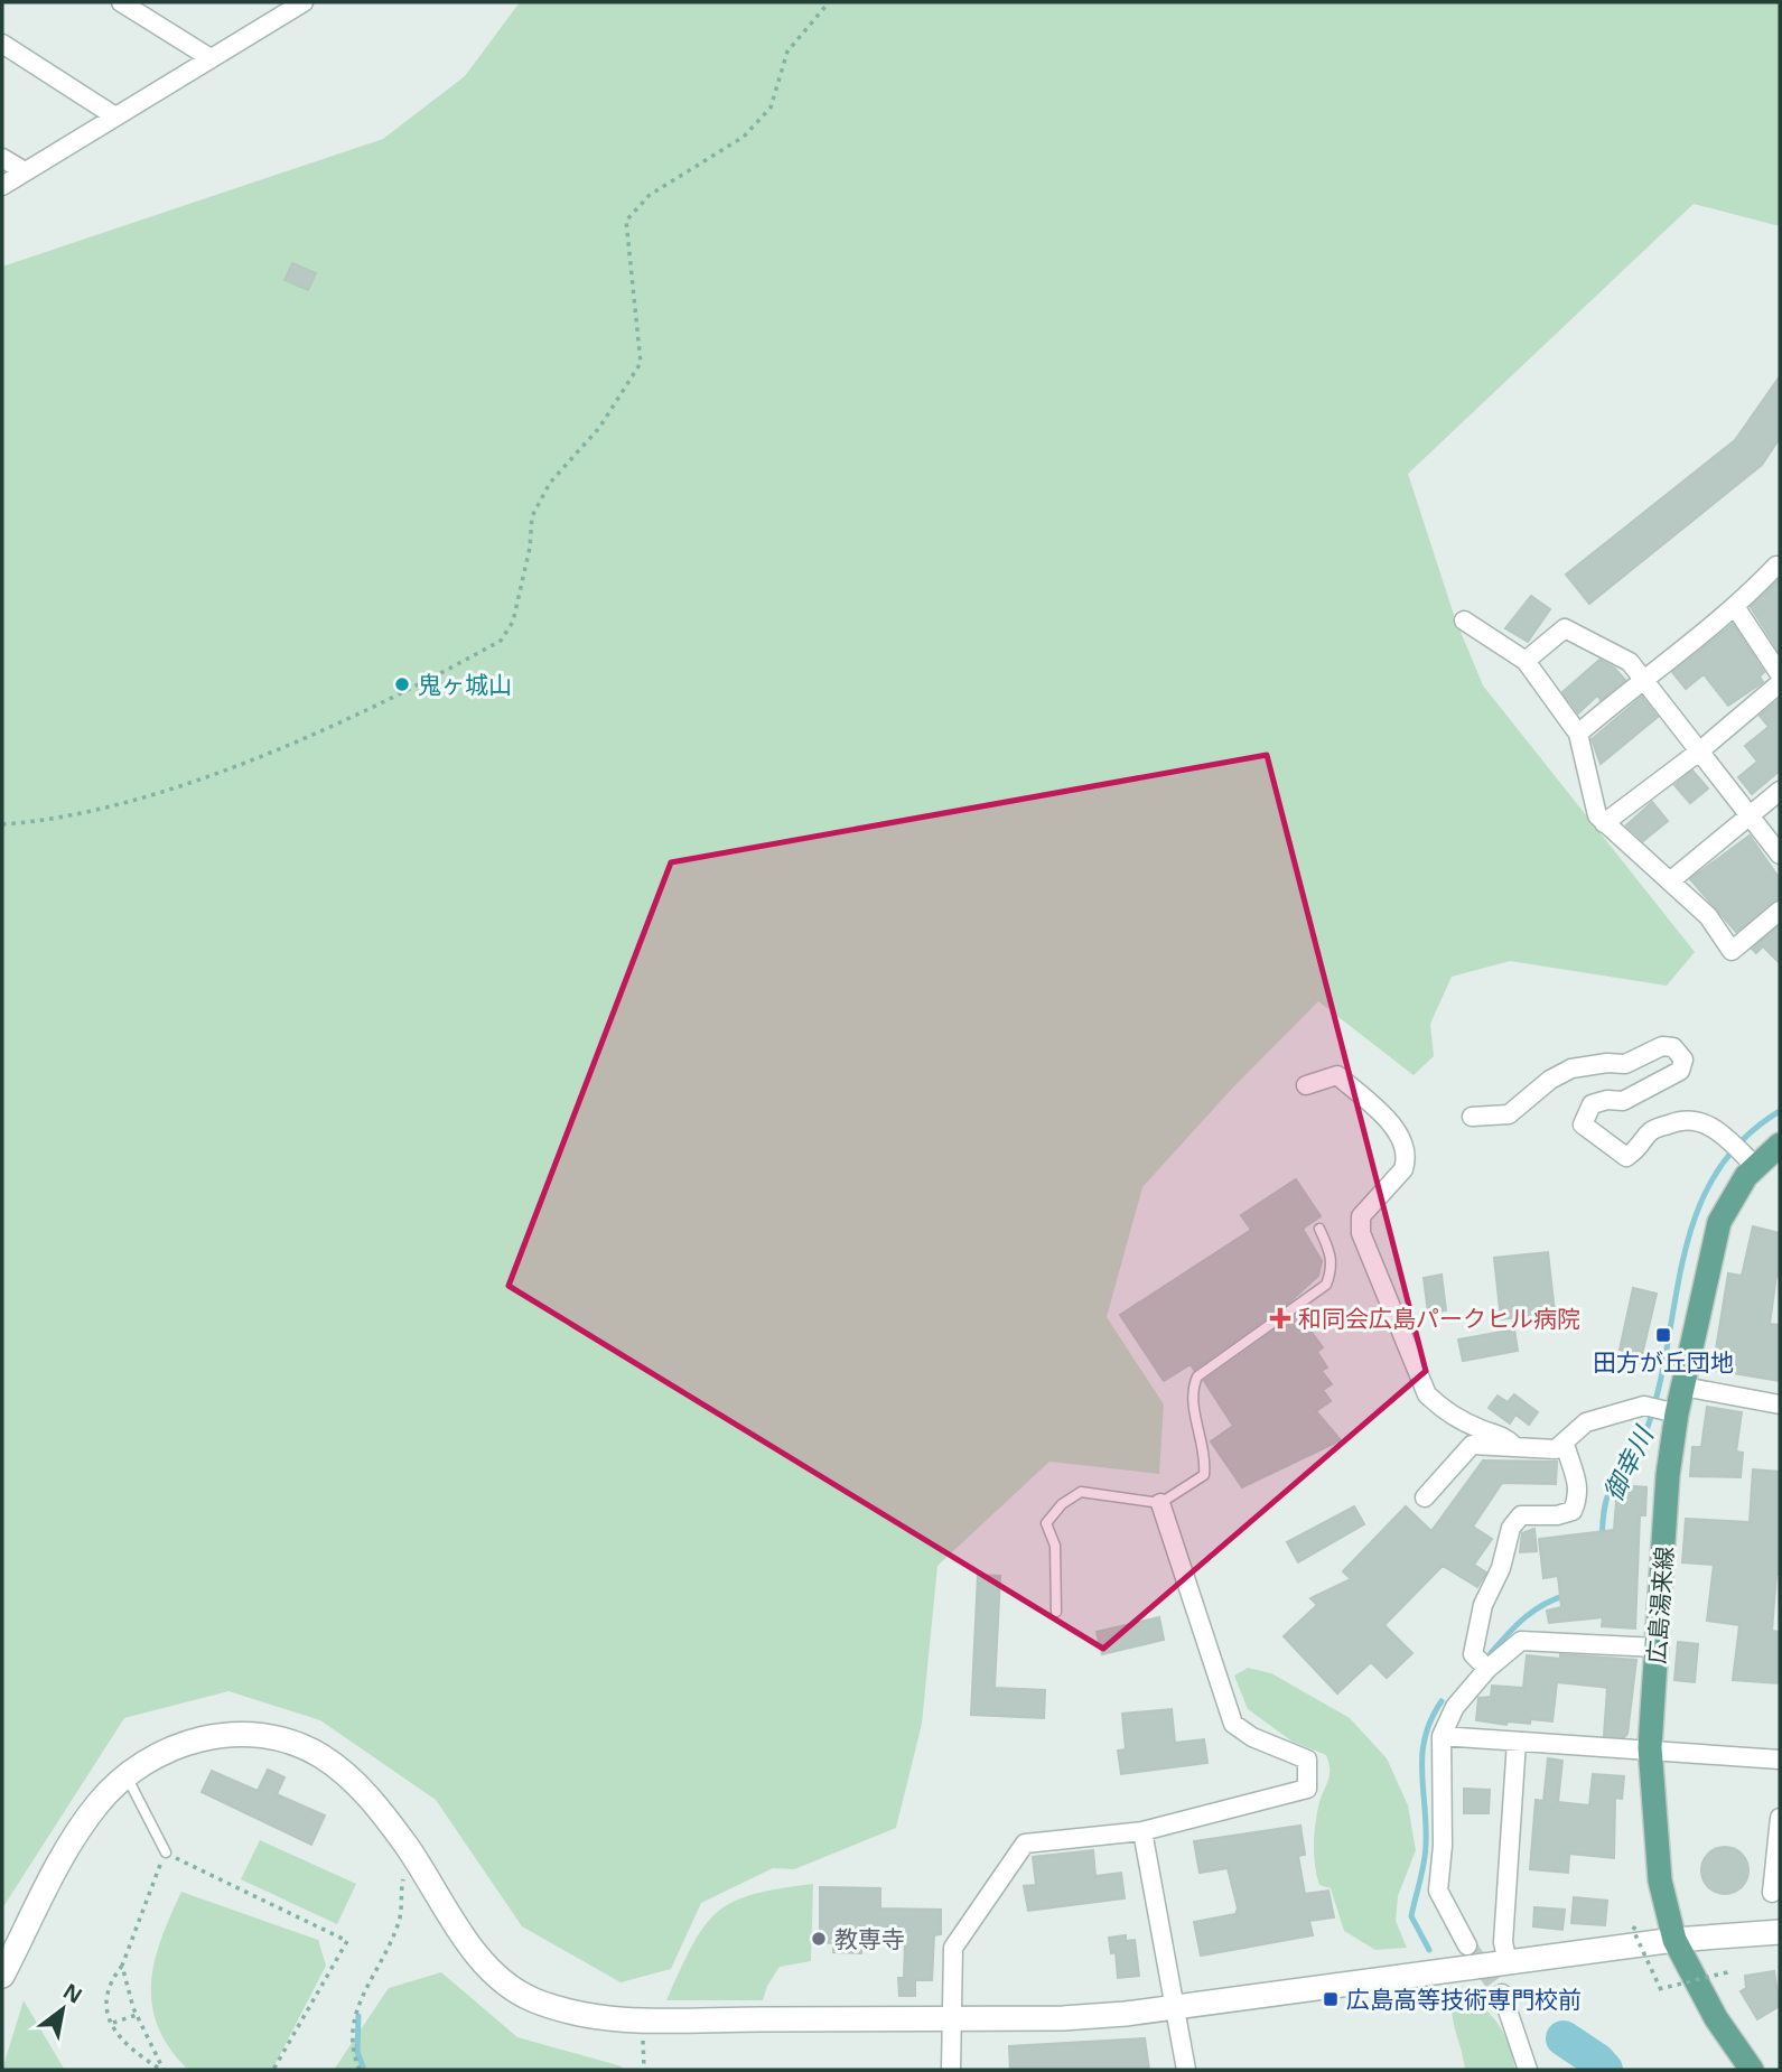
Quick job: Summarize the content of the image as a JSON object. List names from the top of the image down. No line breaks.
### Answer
{"streets":{"main road":["広島湯来線"]},"water":["御幸川"],"places":{"other":["鬼ヶ城山","教専寺"],"health":["和同会広島パークヒル病院"],"transit":["田方が丘団地","広島高等技術専門校前"]},"north":"top right"}
